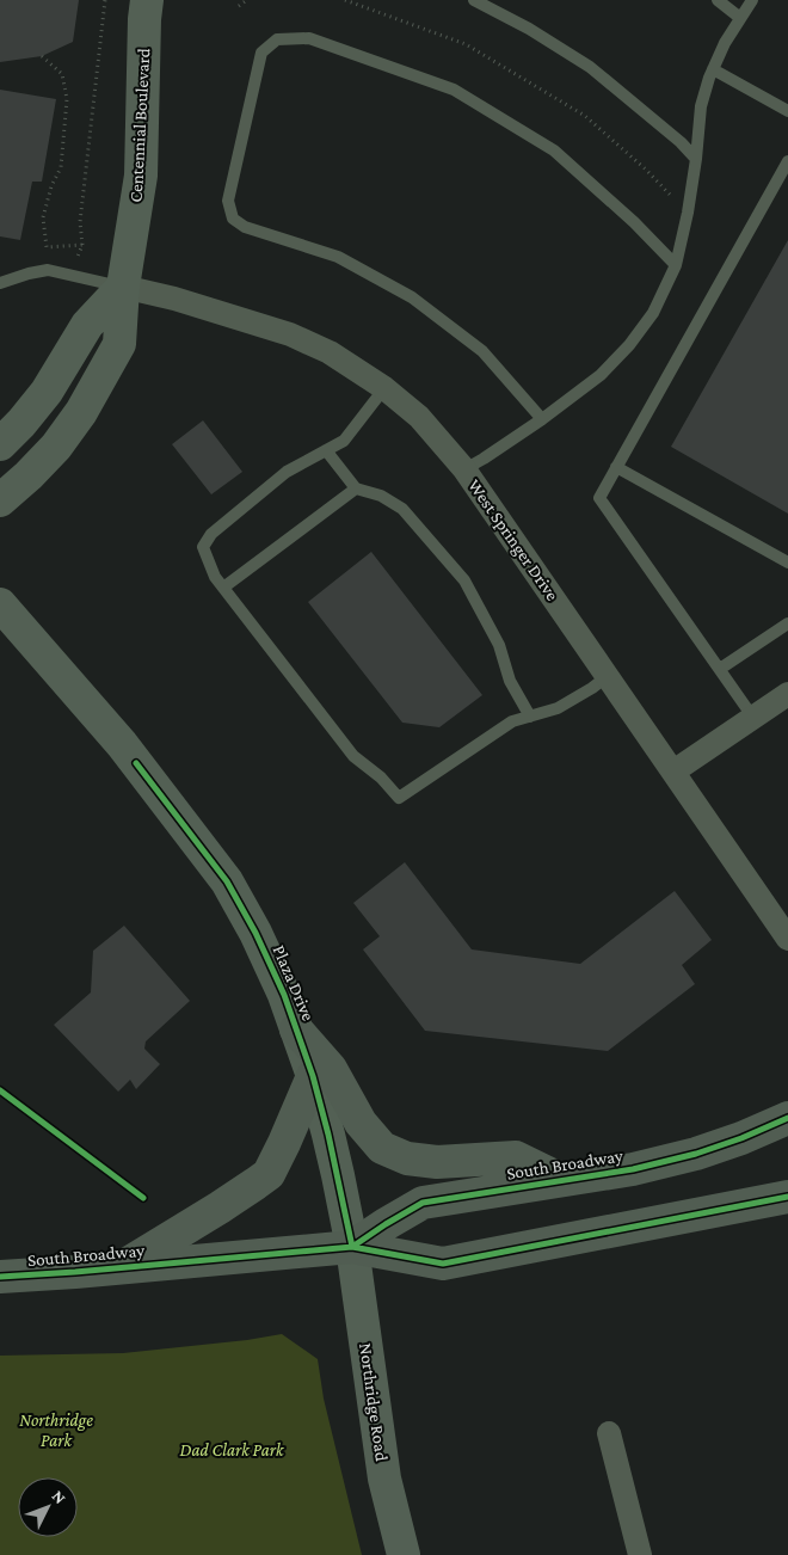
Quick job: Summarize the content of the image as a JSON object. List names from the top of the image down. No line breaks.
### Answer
{"streets":{"main road":["South Broadway"],"street":["Centennial Boulevard","West Springer Drive","Plaza Drive","Northridge Road"]},"crossings":[["Centennial Boulevard","West Springer Drive"],["Plaza Drive","South Broadway"],["Plaza Drive","Northridge Road"],["South Broadway","Northridge Road"]],"parks":["Northridge Park","Dad Clark Park"],"north":"top right"}
